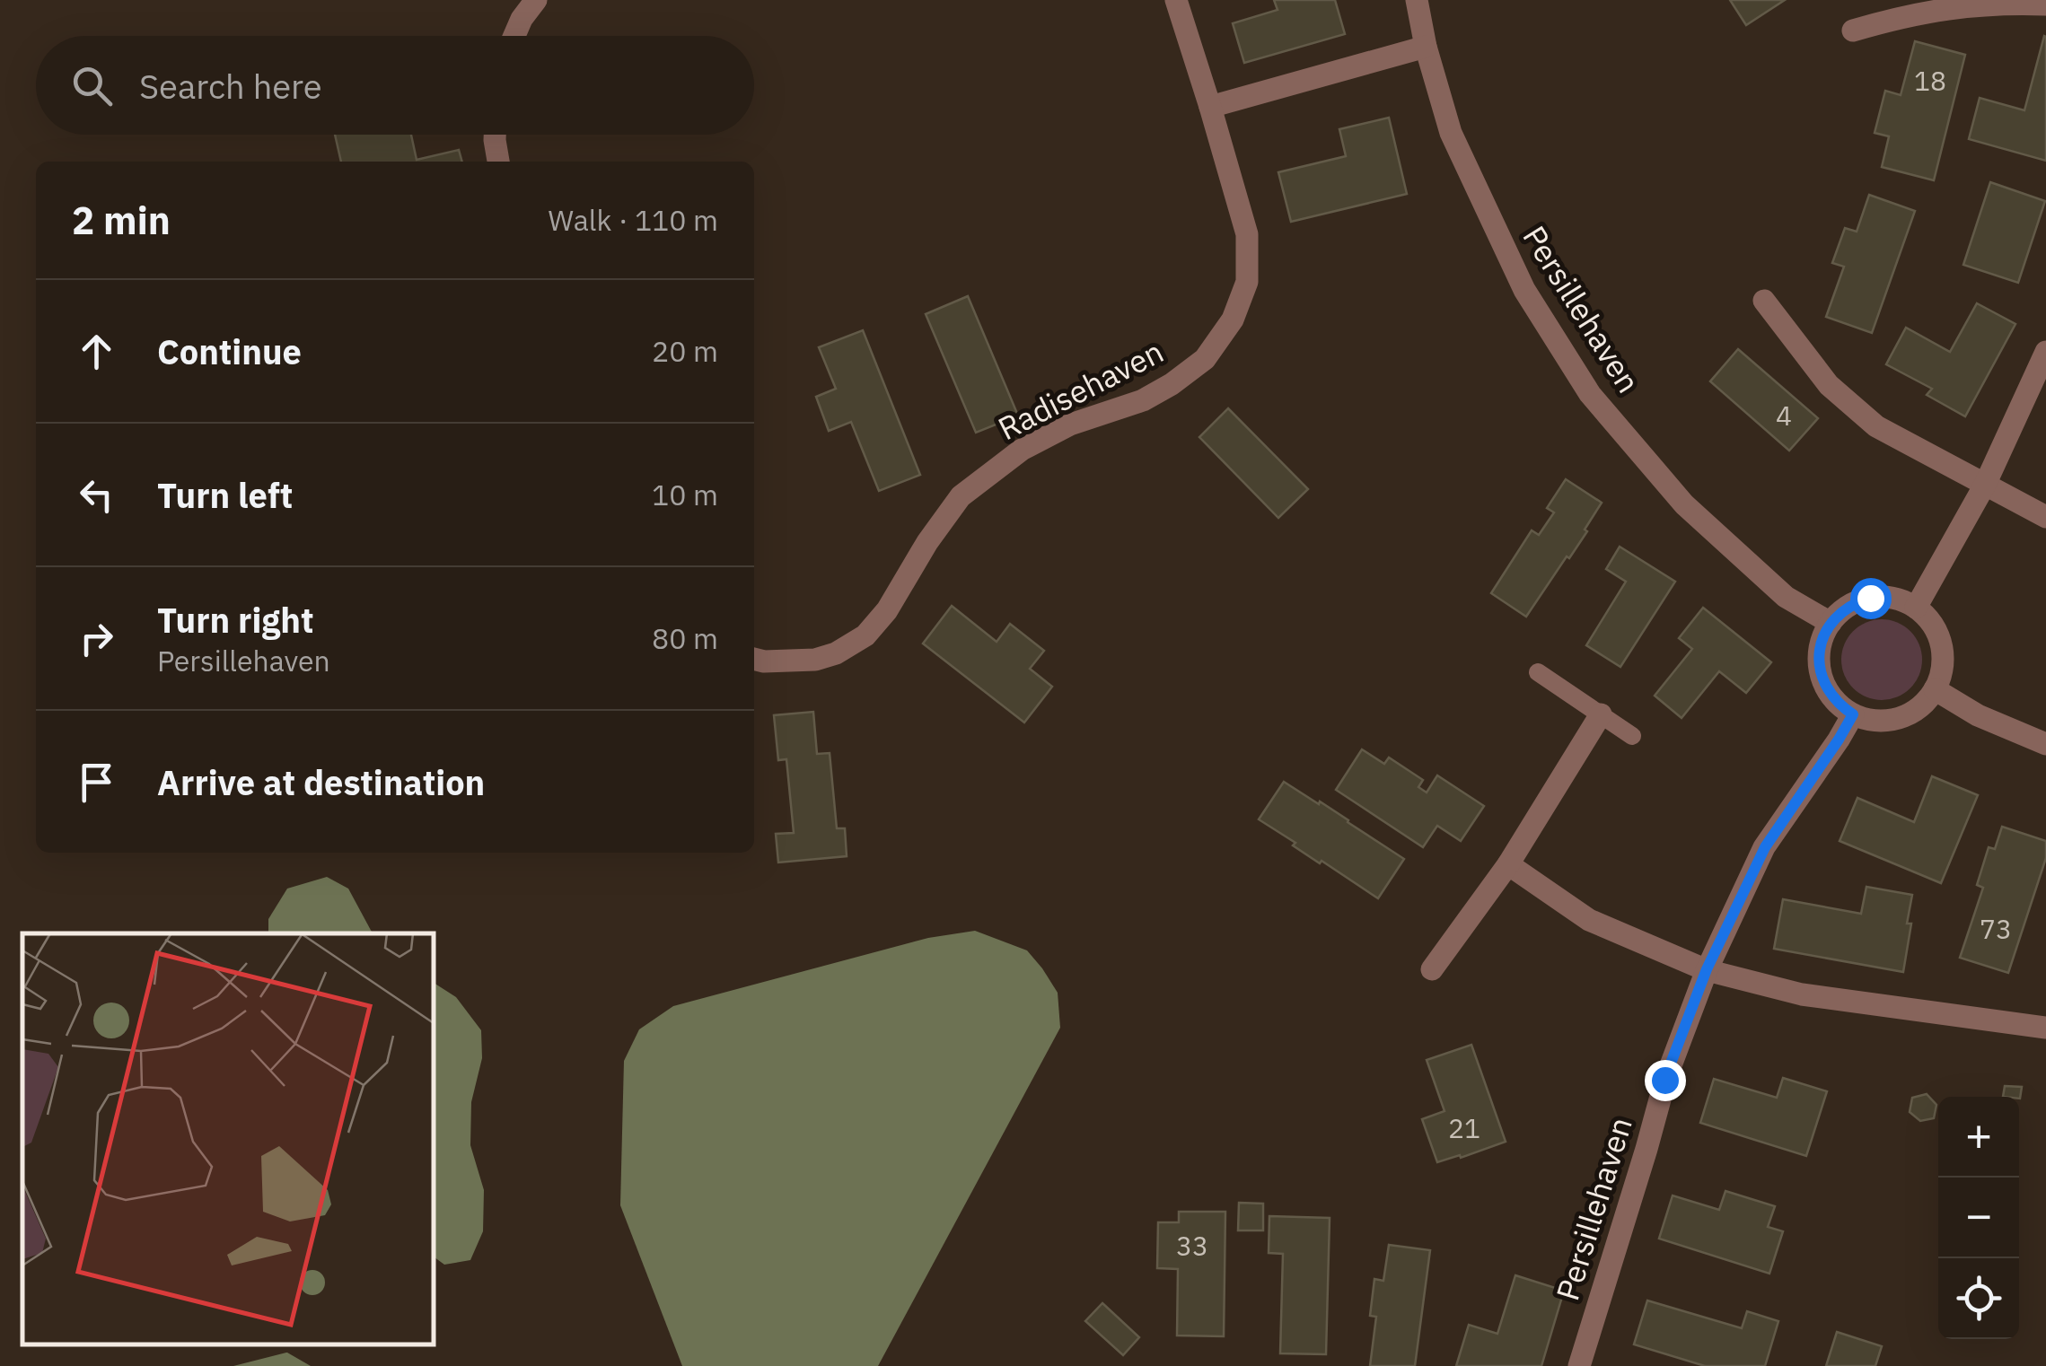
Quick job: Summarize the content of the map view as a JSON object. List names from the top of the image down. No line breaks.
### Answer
{"streets":{"street":["Persillehaven","Radisehaven"]},"house_numbers":["18","4","73","21","33"],"page":{"search":"Search here","heading":["2 min","Walk · 110 m"],"list":[["Continue","20 m"],["Turn left","10 m"],["Turn right","Persillehaven","80 m"],"Arrive at destination"],"map_buttons":["+","−"]}}
